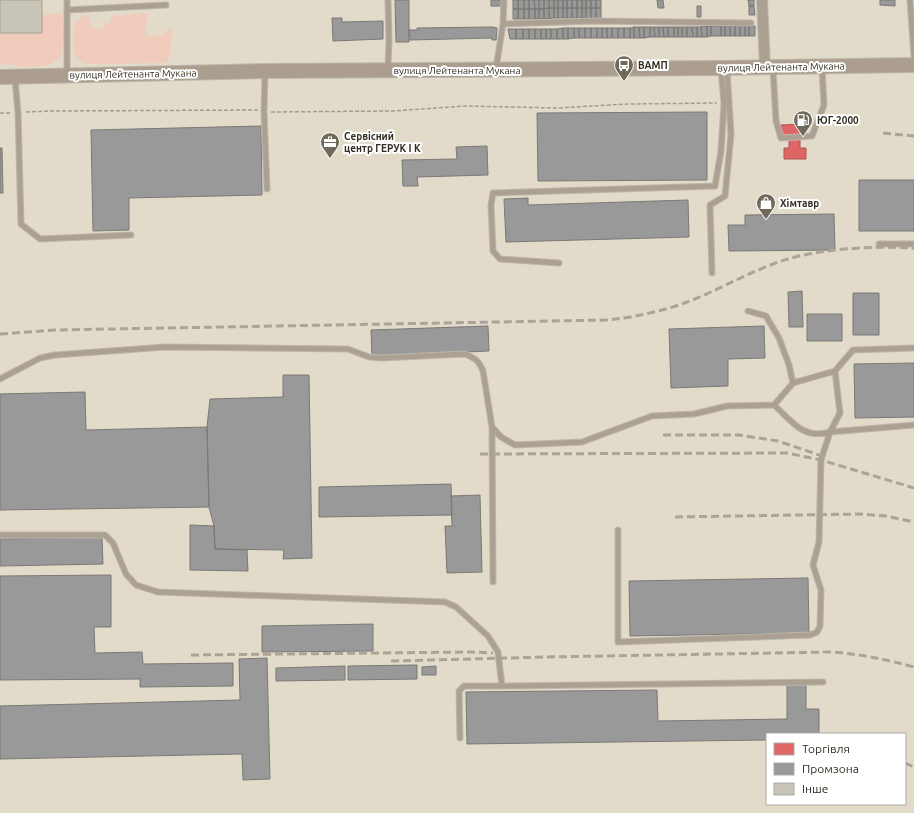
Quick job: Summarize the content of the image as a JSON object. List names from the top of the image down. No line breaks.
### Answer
{"streets":{"main road":["вулиця Лейтенанта Мукана"]},"places":{"bus stop":["ВАМП"],"fuel station":["ЮГ-2000"],"office":["Сервісний центр ГЕРУК І К"],"shop":["Хімтавр"]},"legend":["Торгівля","Промзона","Інше"]}
